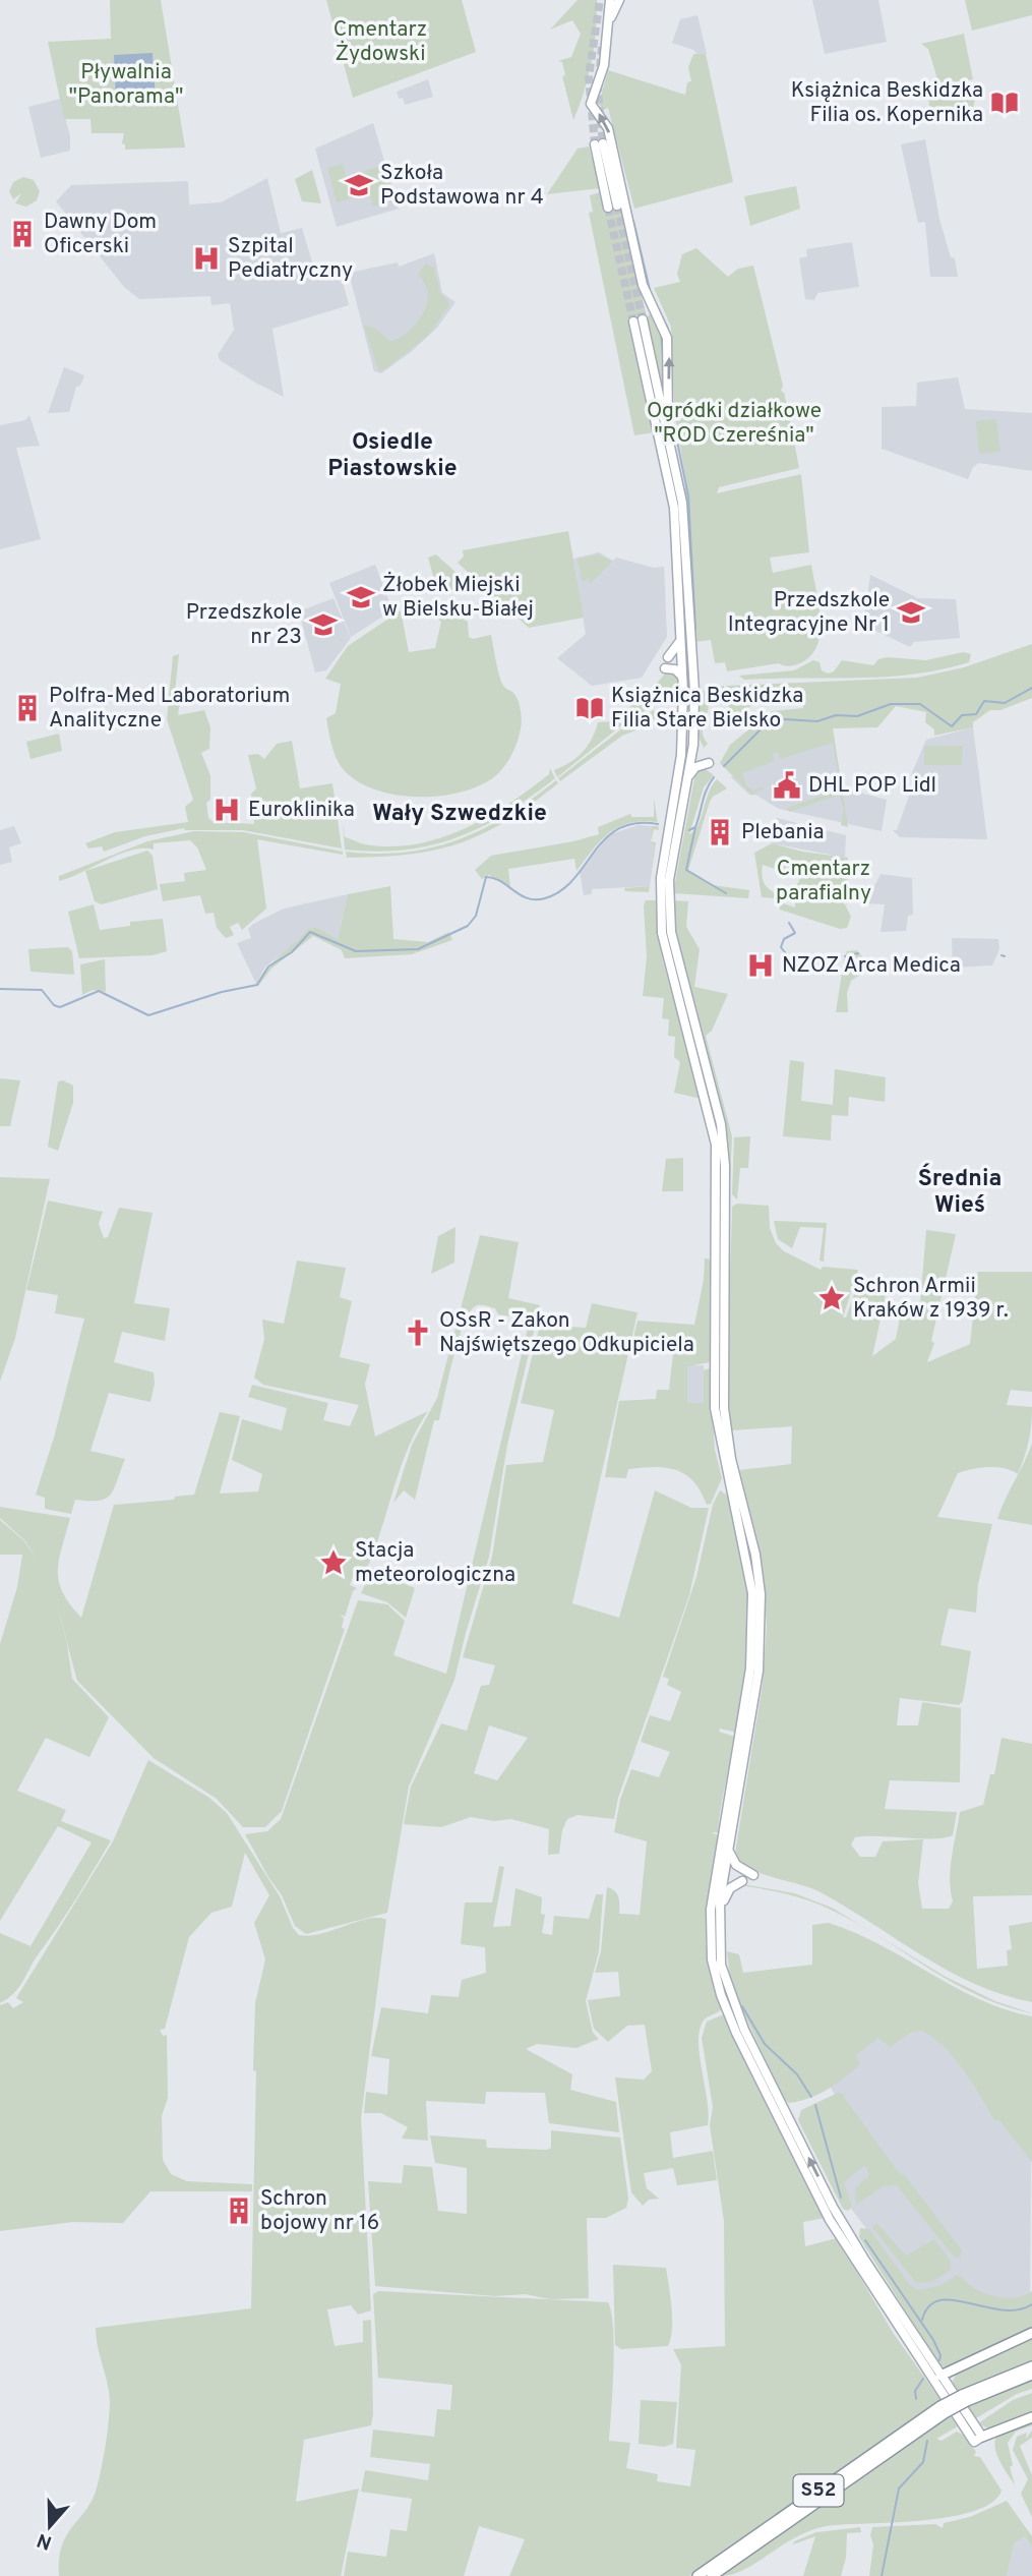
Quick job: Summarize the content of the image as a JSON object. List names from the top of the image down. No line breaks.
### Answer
{"streets":{"highway":["S52"]},"districts":["Osiedle Piastowskie","Wały Szwedzkie","Średnia Wieś"],"parks":["Cmentarz Żydowski","Pływalnia \"Panorama\"","Ogródki działkowe \"ROD Czereśnia\"","Cmentarz parafialny"],"places":{"library":["Książnica Beskidzka Filia os. Kopernika","Książnica Beskidzka Filia Stare Bielsko"],"school or university":["Szkoła Podstawowa nr 4","Żłobek Miejski w Bielsku-Białej","Przedszkole Integracyjne Nr 1","Przedszkole nr 23"],"building":["Dawny Dom Oficerski","Polfra-Med Laboratorium Analityczne","Plebania","Schron bojowy nr 16"],"hospital":["Szpital Pediatryczny","Euroklinika","NZOZ Arca Medica"],"public building":["DHL POP Lidl"],"place":["Schron Armii Kraków z 1939 r.","Stacja meteorologiczna"],"church":["OSsR - Zakon Najświętszego Odkupiciela"]},"north":"bottom"}
